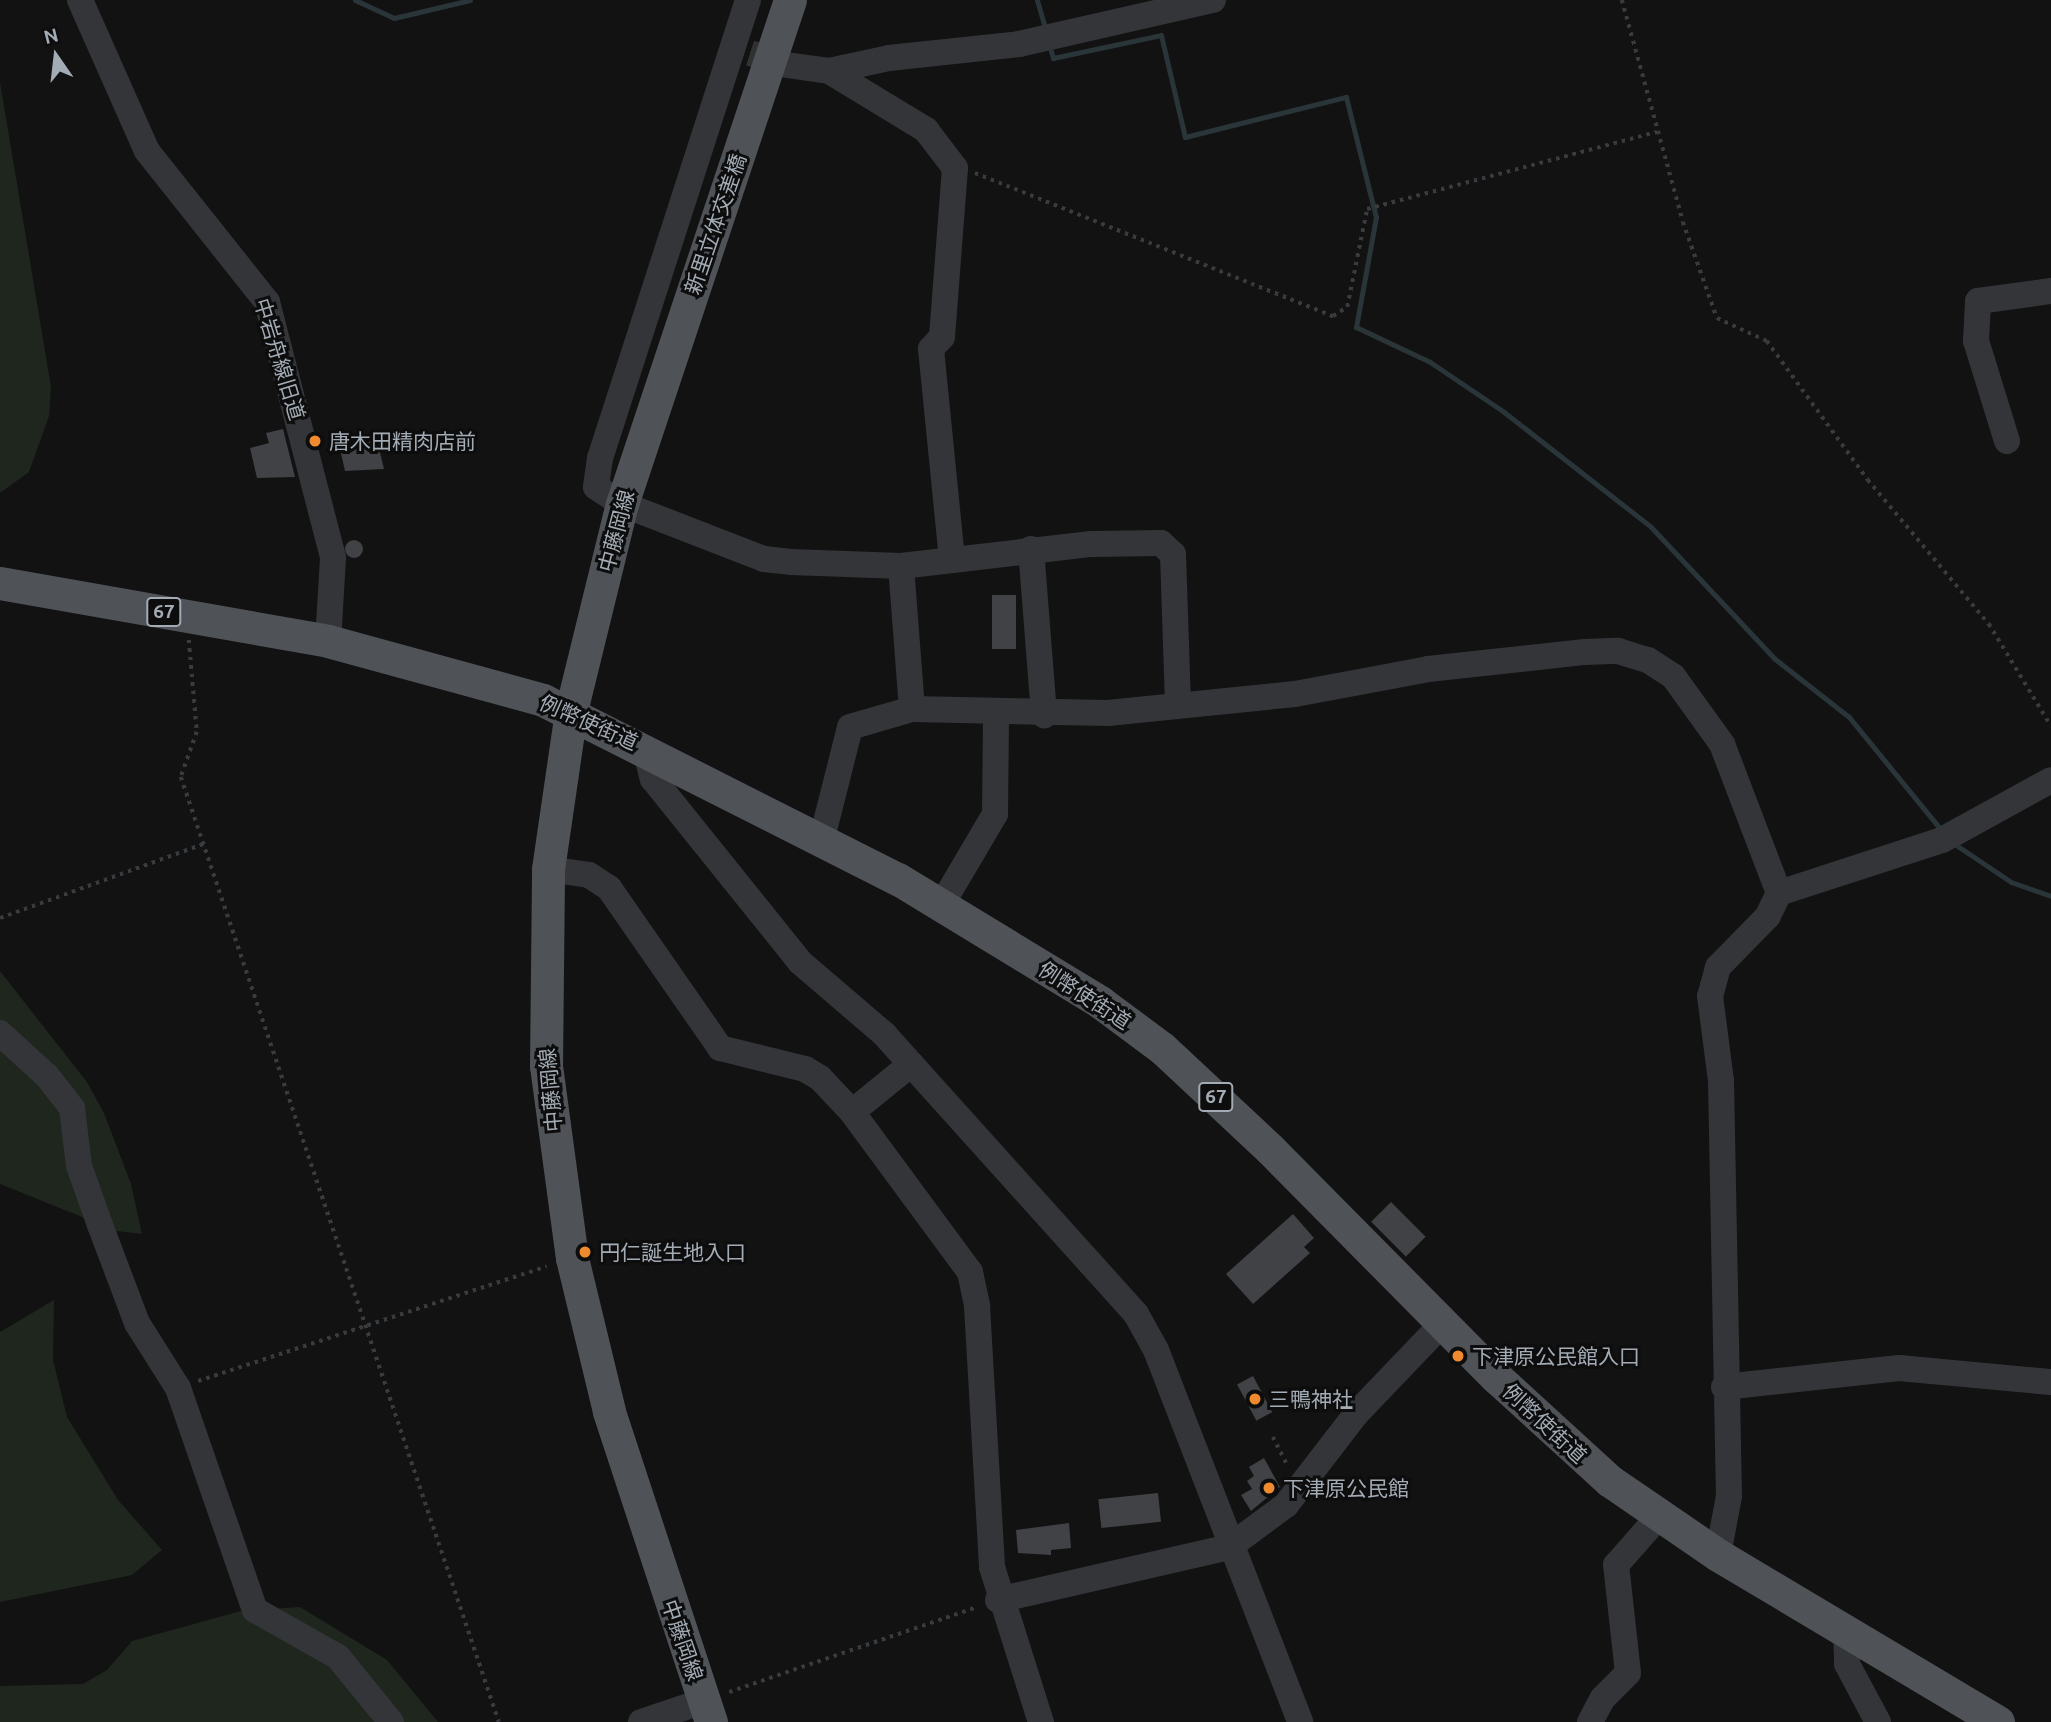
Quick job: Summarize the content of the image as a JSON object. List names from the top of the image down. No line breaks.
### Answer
{"streets":{"main road":["新里立体交差橋","中藤岡線","67","例幣使街道"],"street":["中岩舟線旧道"]},"crossings":[["新里立体交差橋","中藤岡線"],["中岩舟線旧道","例幣使街道"],["中藤岡線","例幣使街道"]],"places":["唐木田精肉店前","円仁誕生地入口","下津原公民館入口","三鴨神社","下津原公民館"],"north":"top"}
